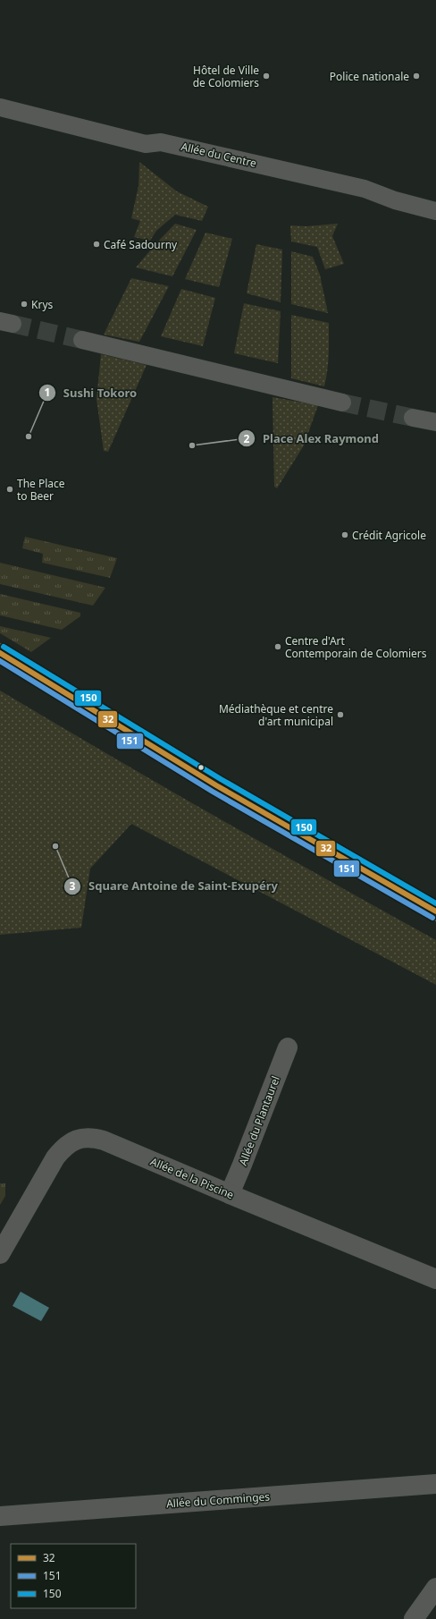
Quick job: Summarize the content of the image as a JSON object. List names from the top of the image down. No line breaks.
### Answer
{"streets":{"street":["Allée du Centre","Allée du Plantaurel","Allée de la Piscine","Allée du Comminges"]},"crossings":[["Allée du Plantaurel","Allée de la Piscine"]],"places":["Hôtel de Ville de Colomiers","Police nationale","Café Sadourny","Krys","Sushi Tokoro","Place Alex Raymond","The Place to Beer","Crédit Agricole","Centre d'Art Contemporain de Colomiers","Médiathèque et centre d'art municipal","Square Antoine de Saint-Exupéry"],"lines":["transit line 150","transit line 32","transit line 151"],"legend":["32","151","150"]}
